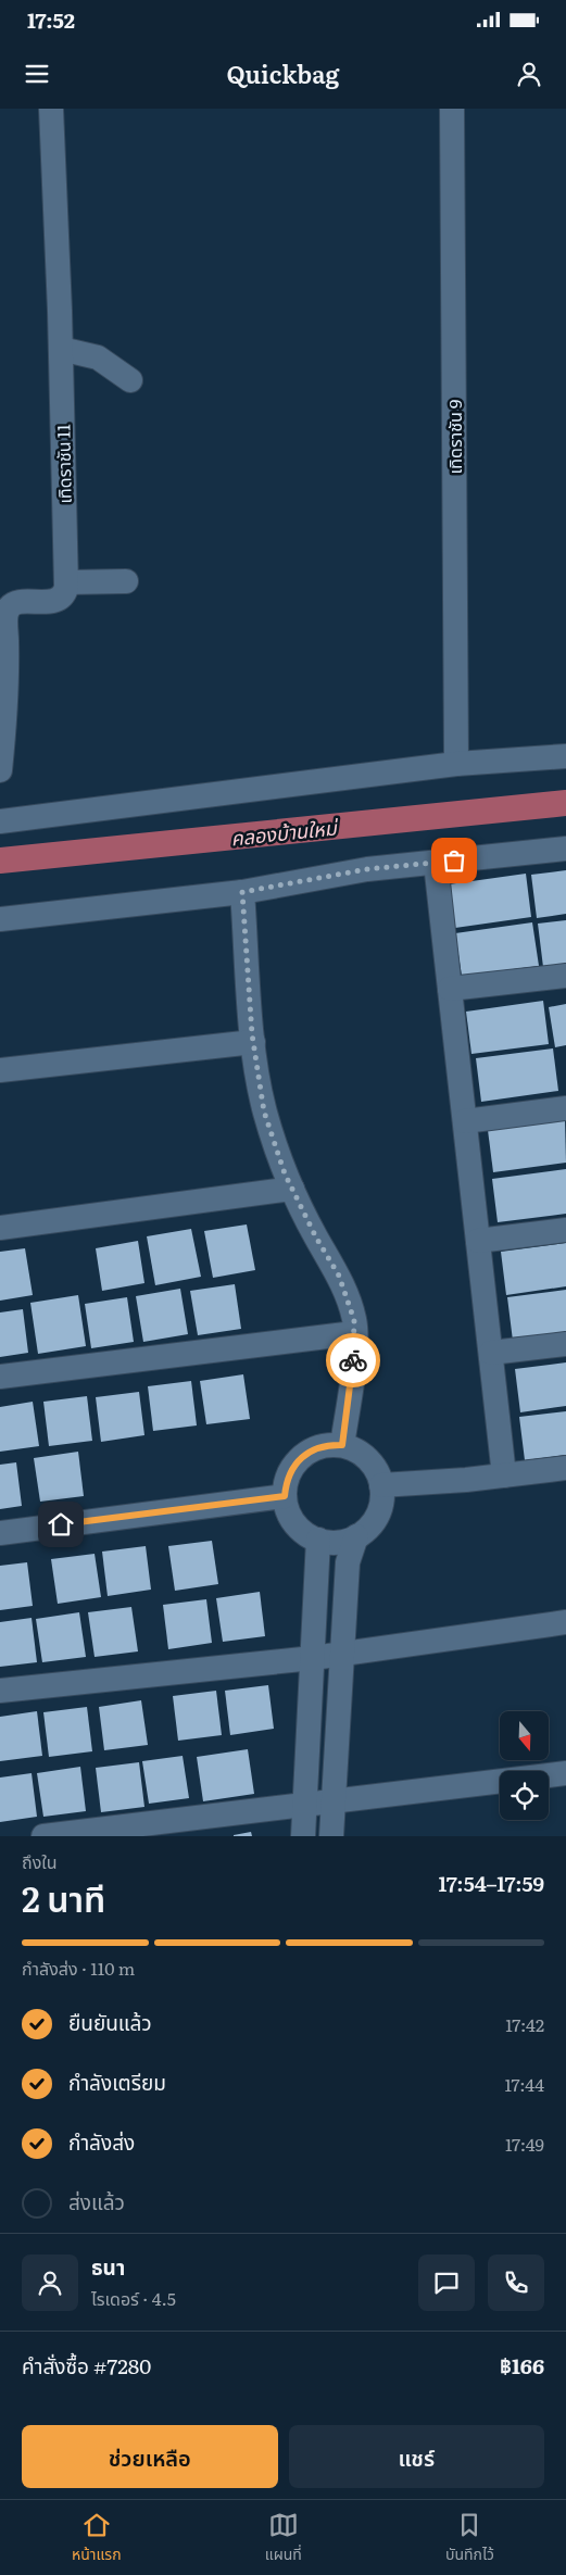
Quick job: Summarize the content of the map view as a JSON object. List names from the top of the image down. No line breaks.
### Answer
{"streets":{"street":["เทิดราชัน 9","เทิดราชัน 11"]},"water":["คลองบ้านใหม่"],"north":"bottom","page":{"status":"17:52","header":"Quickbag","heading":["2 นาที","ถึงใน","17:54–17:59"],"panel":["ธนา","ไรเดอร์ · 4.5","คำสั่งซื้อ #7280","฿166"],"bar":"กำลังส่ง · 110 m","list":[["ยืนยันแล้ว","17:42"],["กำลังเตรียม","17:44"],["กำลังส่ง","17:49"],"ส่งแล้ว"],"buttons":["ช่วยเหลือ","แชร์"],"tabs":["หน้าแรก","แผนที่","บันทึกไว้"]}}
